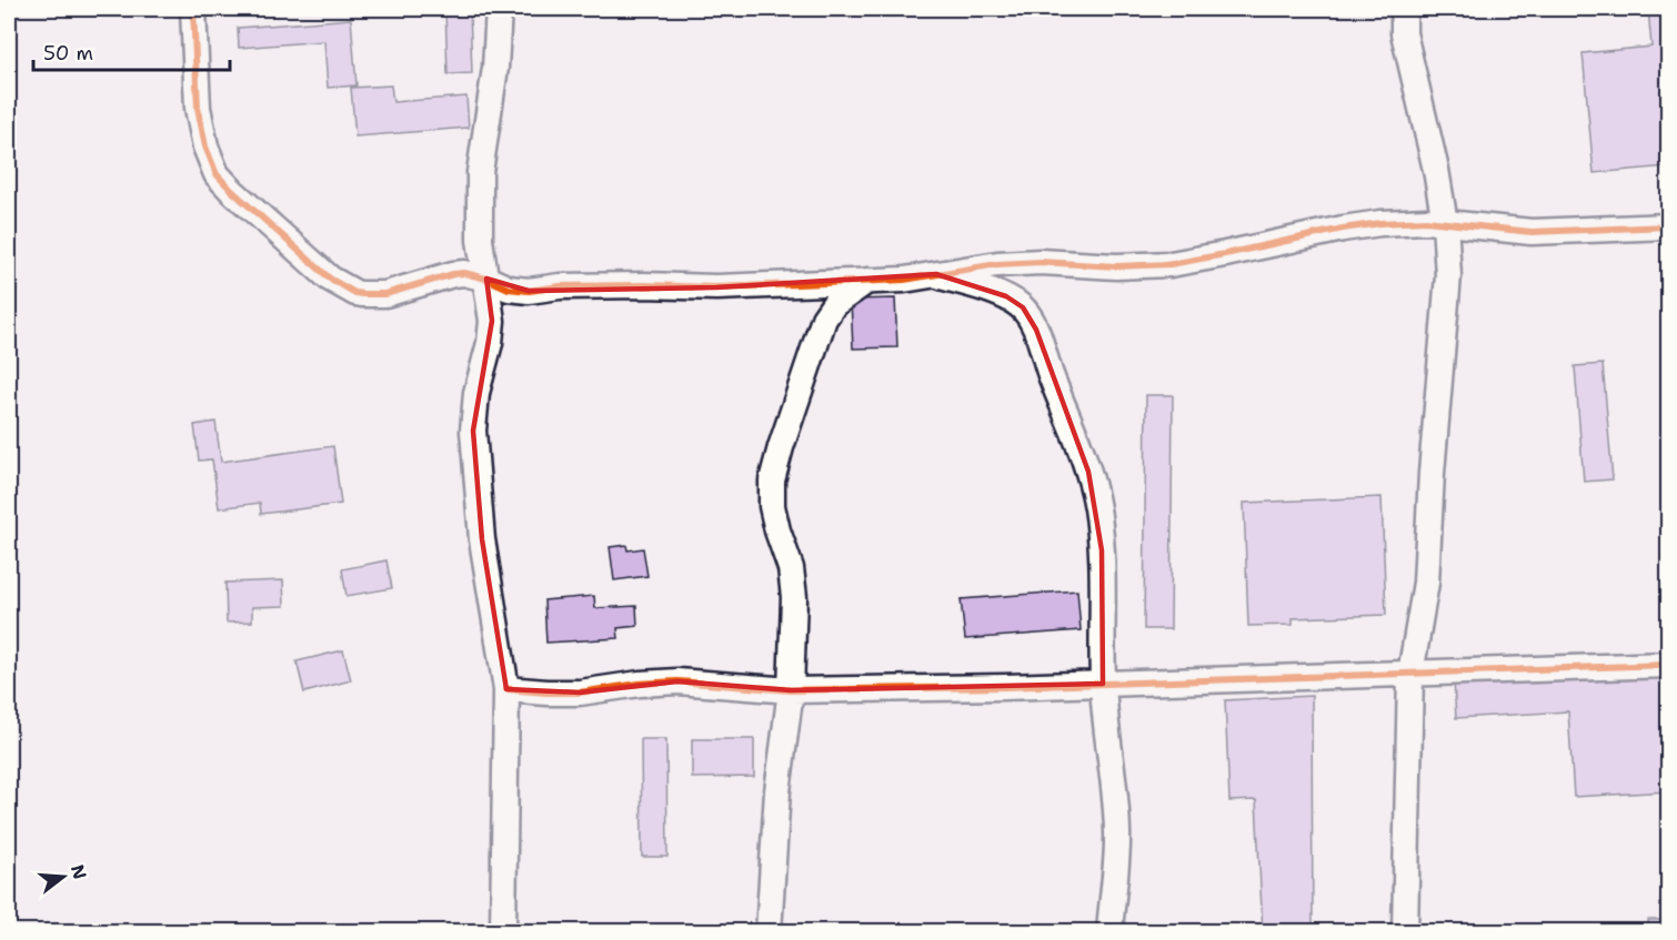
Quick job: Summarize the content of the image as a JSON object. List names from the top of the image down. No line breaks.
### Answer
{"scale_bar":"50 m","north":"right"}
